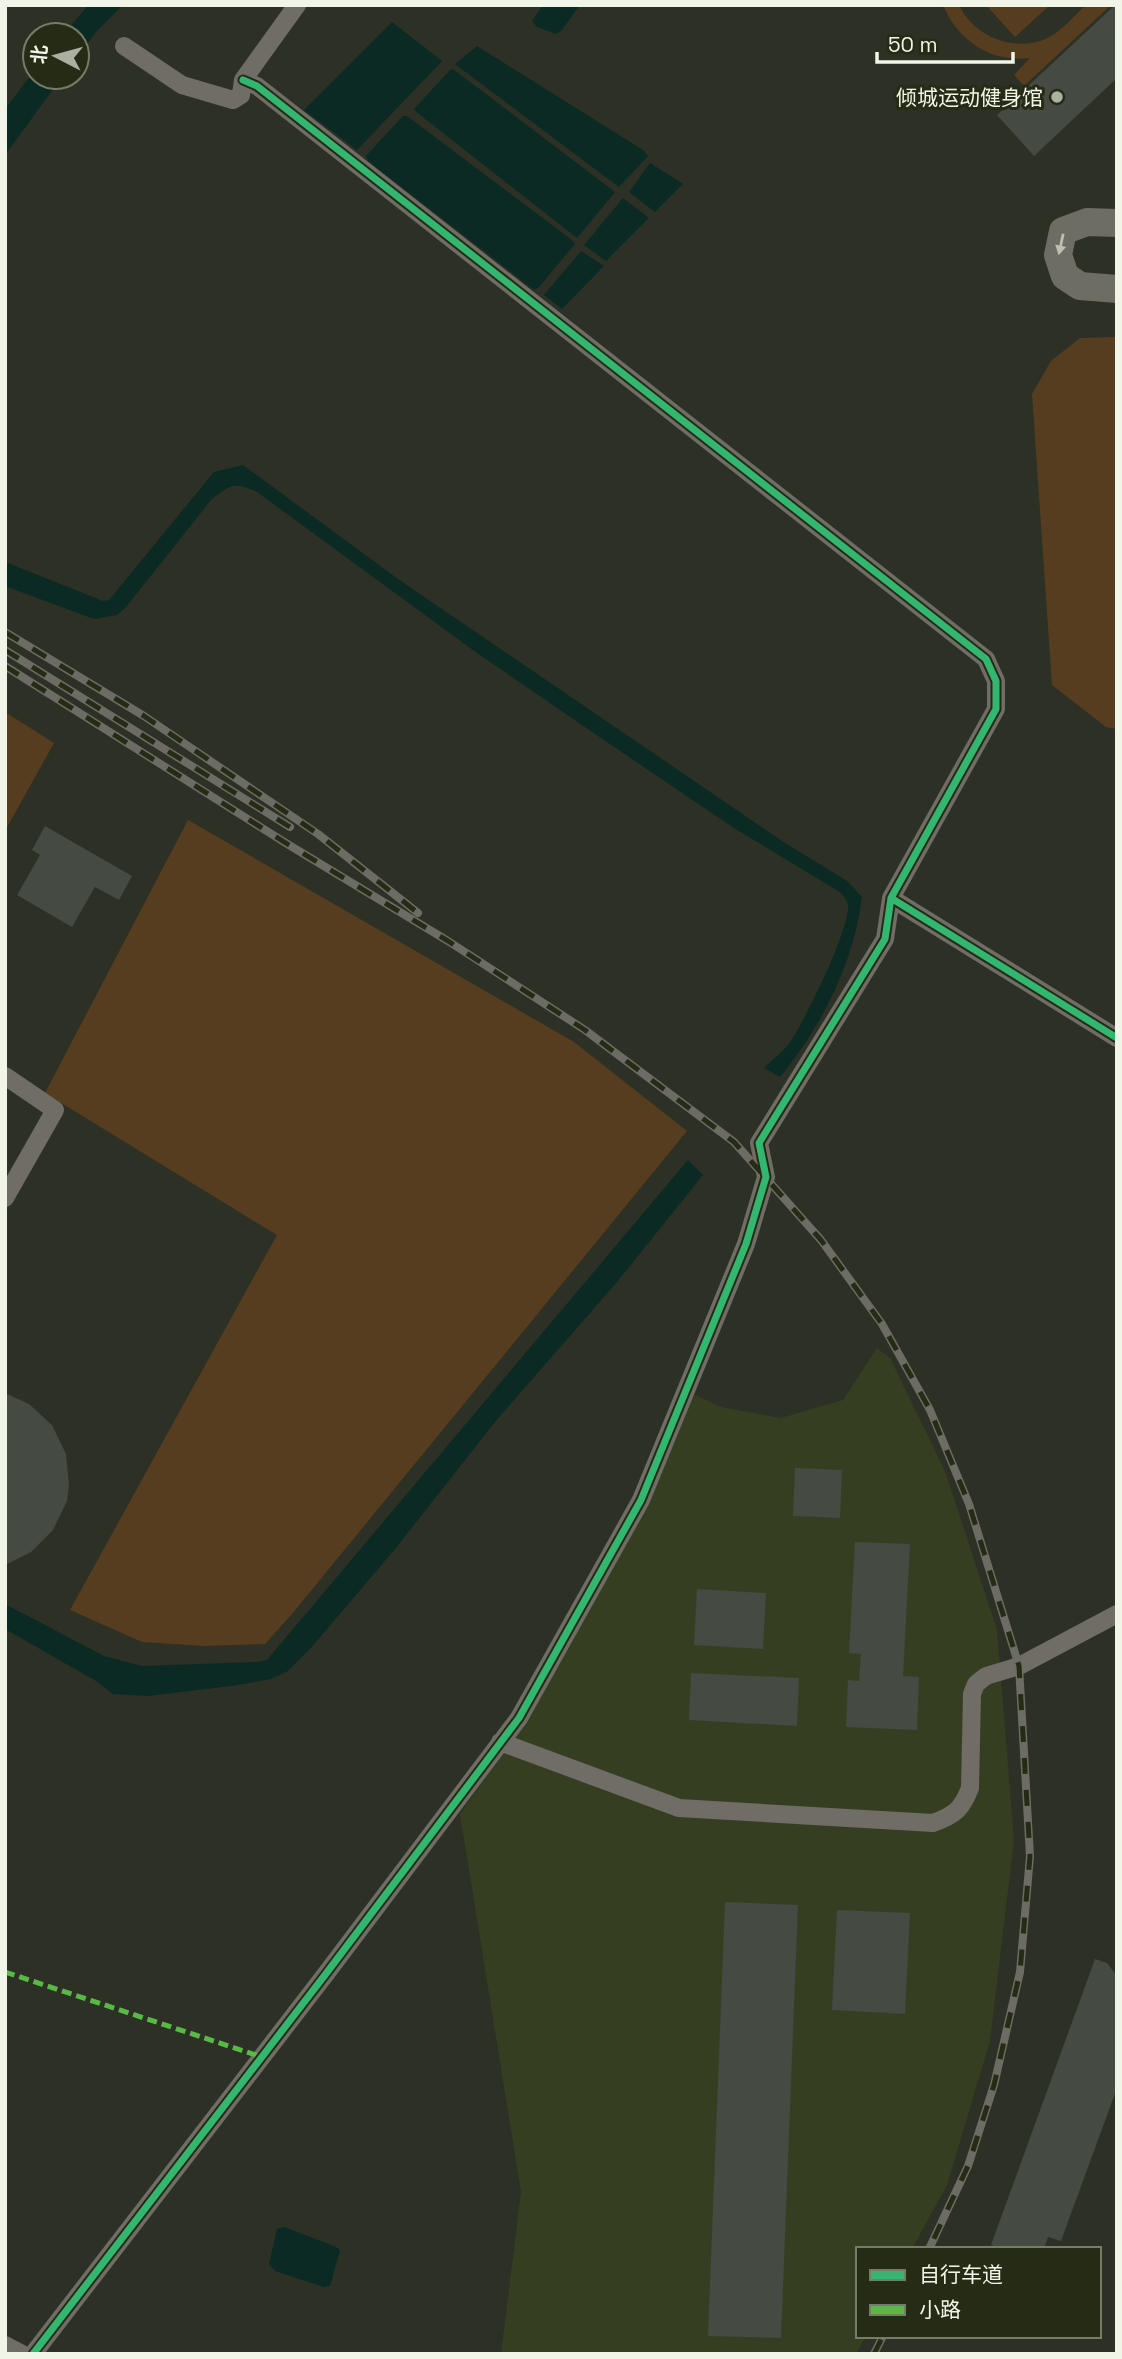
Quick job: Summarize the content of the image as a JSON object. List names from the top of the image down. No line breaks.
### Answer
{"places":["倾城运动健身馆"],"legend":["自行车道","小路"],"scale_bar":"50 m","north":"left"}
